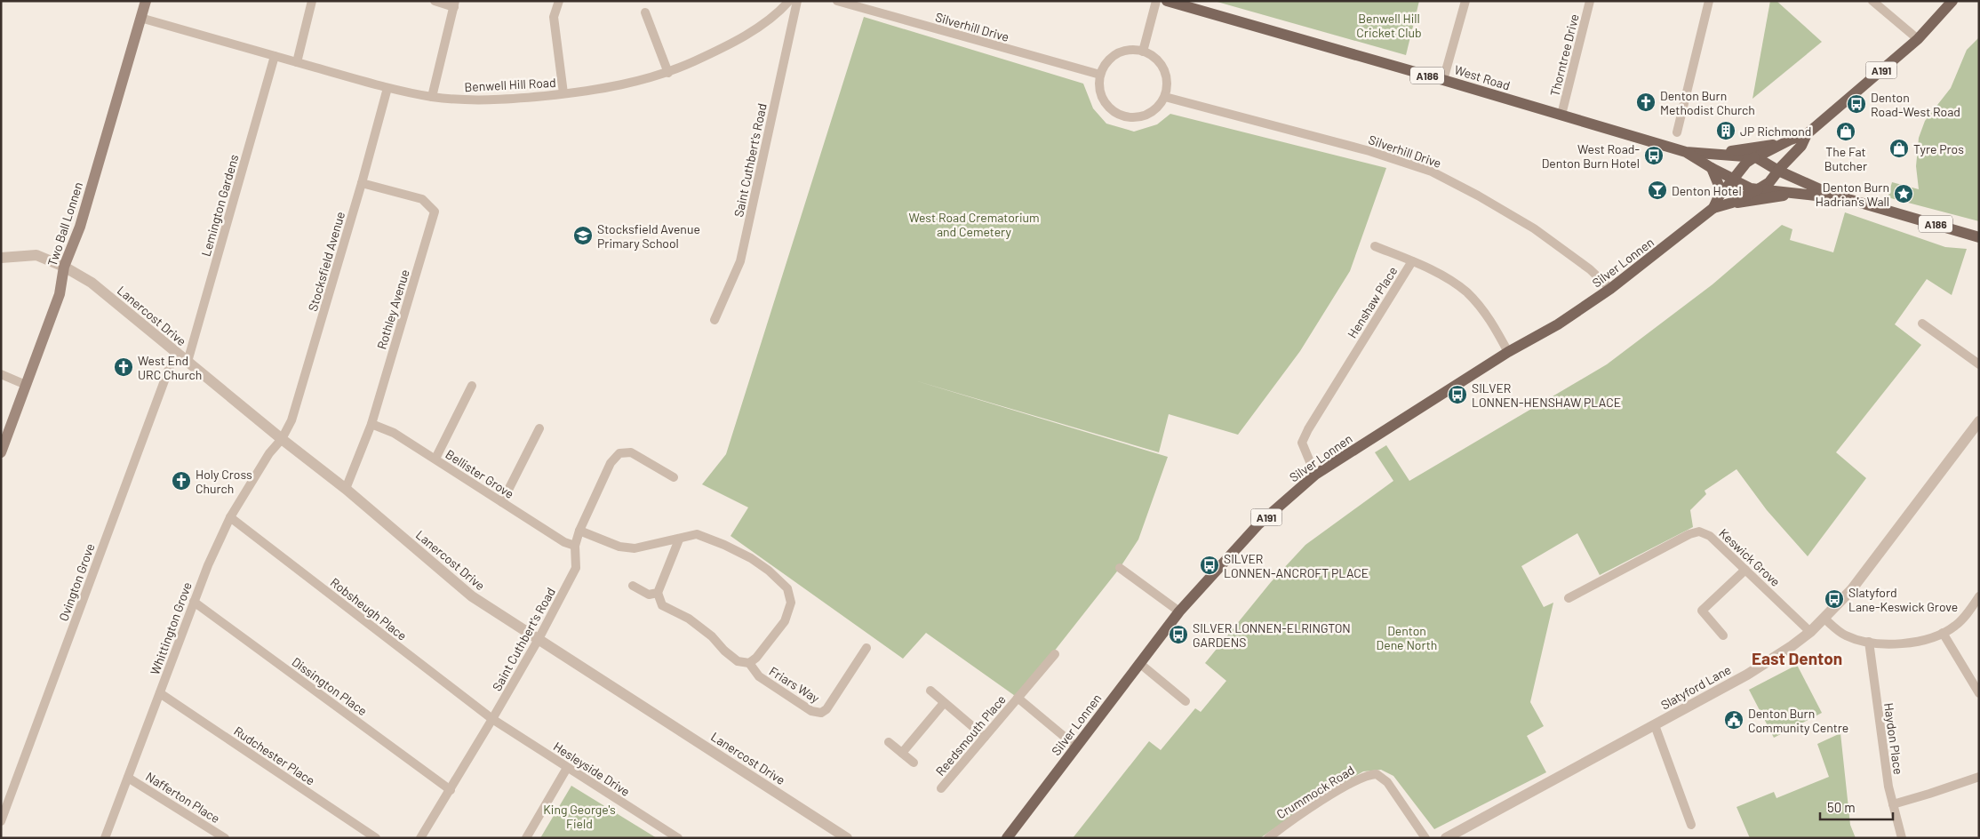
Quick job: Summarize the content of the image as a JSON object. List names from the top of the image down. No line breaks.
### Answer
{"streets":{"main road":["A191","A186","West Road","Two Ball Lonnen","Silver Lonnen"],"street":["Silverhill Drive","Thorntree Drive","Benwell Hill Road","Saint Cuthbert's Road","Lemington Gardens","Stocksfield Avenue","Henshaw Place","Rothley Avenue","Lanercost Drive","Bellister Grove","Keswick Grove","Ovington Grove","Robsheugh Place","Whittington Grove","Friars Way","Dissington Place","Slatyford Lane","Reedsmouth Place","Haydon Place","Rudchester Place","Hesleyside Drive","Crummock Road","Nafferton Place"]},"crossings":[["Silverhill Drive","Silver Lonnen"],["Thorntree Drive","West Road"],["A191","A186"],["A191","West Road"],["A191","Silver Lonnen"],["A186","West Road"],["A186","Silver Lonnen"],["West Road","Silver Lonnen"],["Benwell Hill Road","Lemington Gardens"],["Benwell Hill Road","Two Ball Lonnen"],["Benwell Hill Road","Stocksfield Avenue"],["Saint Cuthbert's Road","Lanercost Drive"],["Saint Cuthbert's Road","Bellister Grove"],["Saint Cuthbert's Road","Robsheugh Place"],["Saint Cuthbert's Road","Dissington Place"],["Saint Cuthbert's Road","Hesleyside Drive"],["Lemington Gardens","Lanercost Drive"],["Two Ball Lonnen","Lanercost Drive"],["Stocksfield Avenue","Rothley Avenue"],["Stocksfield Avenue","Lanercost Drive"],["Stocksfield Avenue","Whittington Grove"],["Silver Lonnen","Henshaw Place"],["Silver Lonnen","Reedsmouth Place"],["Rothley Avenue","Lanercost Drive"],["Rothley Avenue","Bellister Grove"],["Lanercost Drive","Ovington Grove"],["Lanercost Drive","Whittington Grove"],["Keswick Grove","Slatyford Lane"],["Robsheugh Place","Whittington Grove"],["Robsheugh Place","Hesleyside Drive"],["Whittington Grove","Dissington Place"],["Whittington Grove","Rudchester Place"],["Whittington Grove","Nafferton Place"]],"districts":["East Denton"],"parks":["Benwell Hill Cricket Club","West Road Crematorium and Cemetery","Denton Dene North","King George's Field"],"places":{"church":["Denton Burn Methodist Church","West End URC Church","Holy Cross Church"],"bus stop":["Denton Road-West Road","West Road- Denton Burn Hotel","SILVER LONNEN-HENSHAW PLACE","SILVER LONNEN-ANCROFT PLACE","Slatyford Lane-Keswick Grove","SILVER LONNEN-ELRINGTON GARDENS"],"building":["JP Richmond"],"shop":["The Fat Butcher","Tyre Pros"],"bar":["Denton Hotel"],"place":["Denton Burn Hadrian's Wall"],"school or university":["Stocksfield Avenue Primary School"],"public building":["Denton Burn Community Centre"]},"scale_bar":"50 m"}
